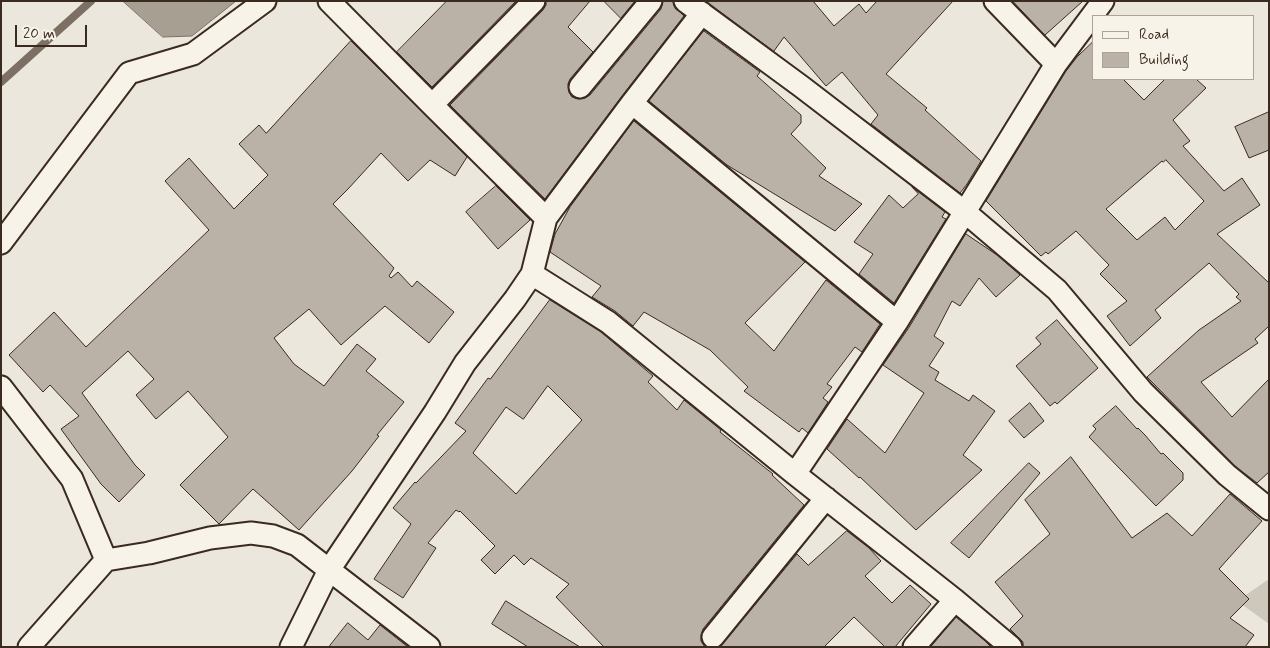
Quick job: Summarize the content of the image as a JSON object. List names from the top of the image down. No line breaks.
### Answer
{"legend":["Road","Building"],"scale_bar":"20 m"}
